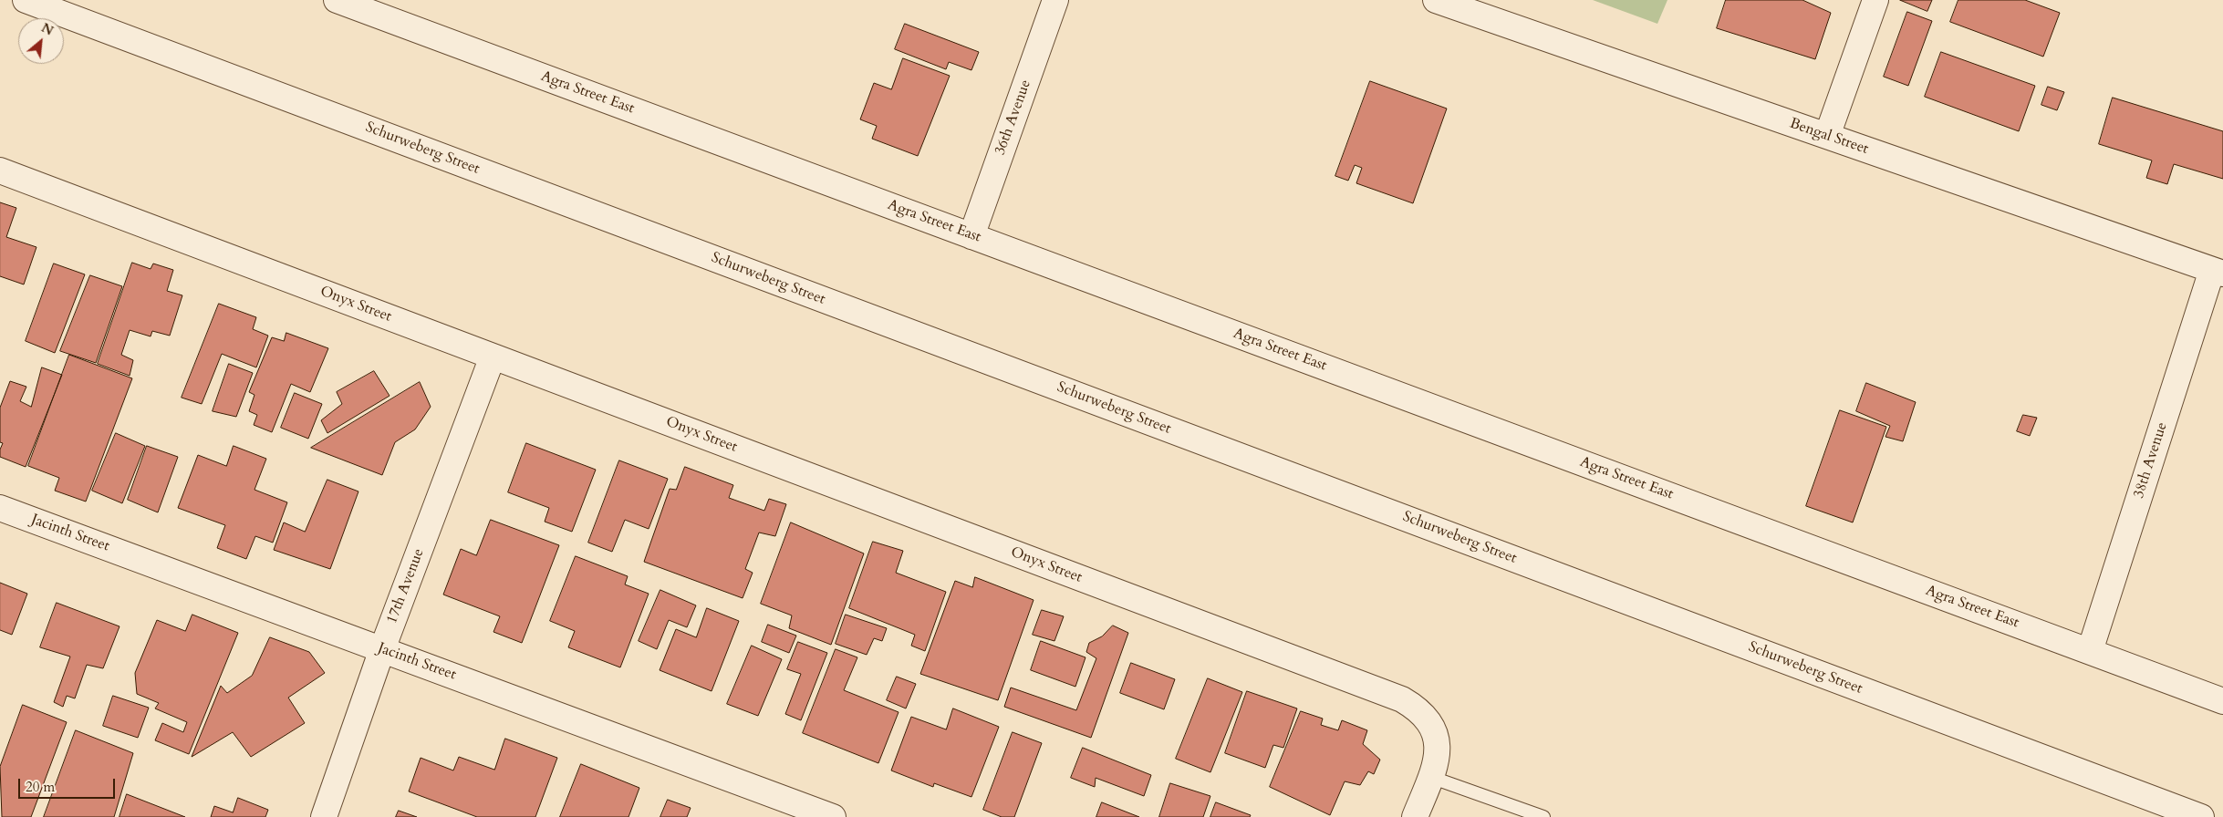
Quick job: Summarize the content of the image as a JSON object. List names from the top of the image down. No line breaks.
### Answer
{"streets":{"street":["Agra Street East","36th Avenue","Bengal Street","Schurweberg Street","Onyx Street","38th Avenue","Jacinth Street","17th Avenue"]},"crossings":[["Agra Street East","36th Avenue"],["Agra Street East","38th Avenue"],["Bengal Street","38th Avenue"],["Onyx Street","17th Avenue"],["Jacinth Street","17th Avenue"]],"scale_bar":"20 m","north":"top right"}
